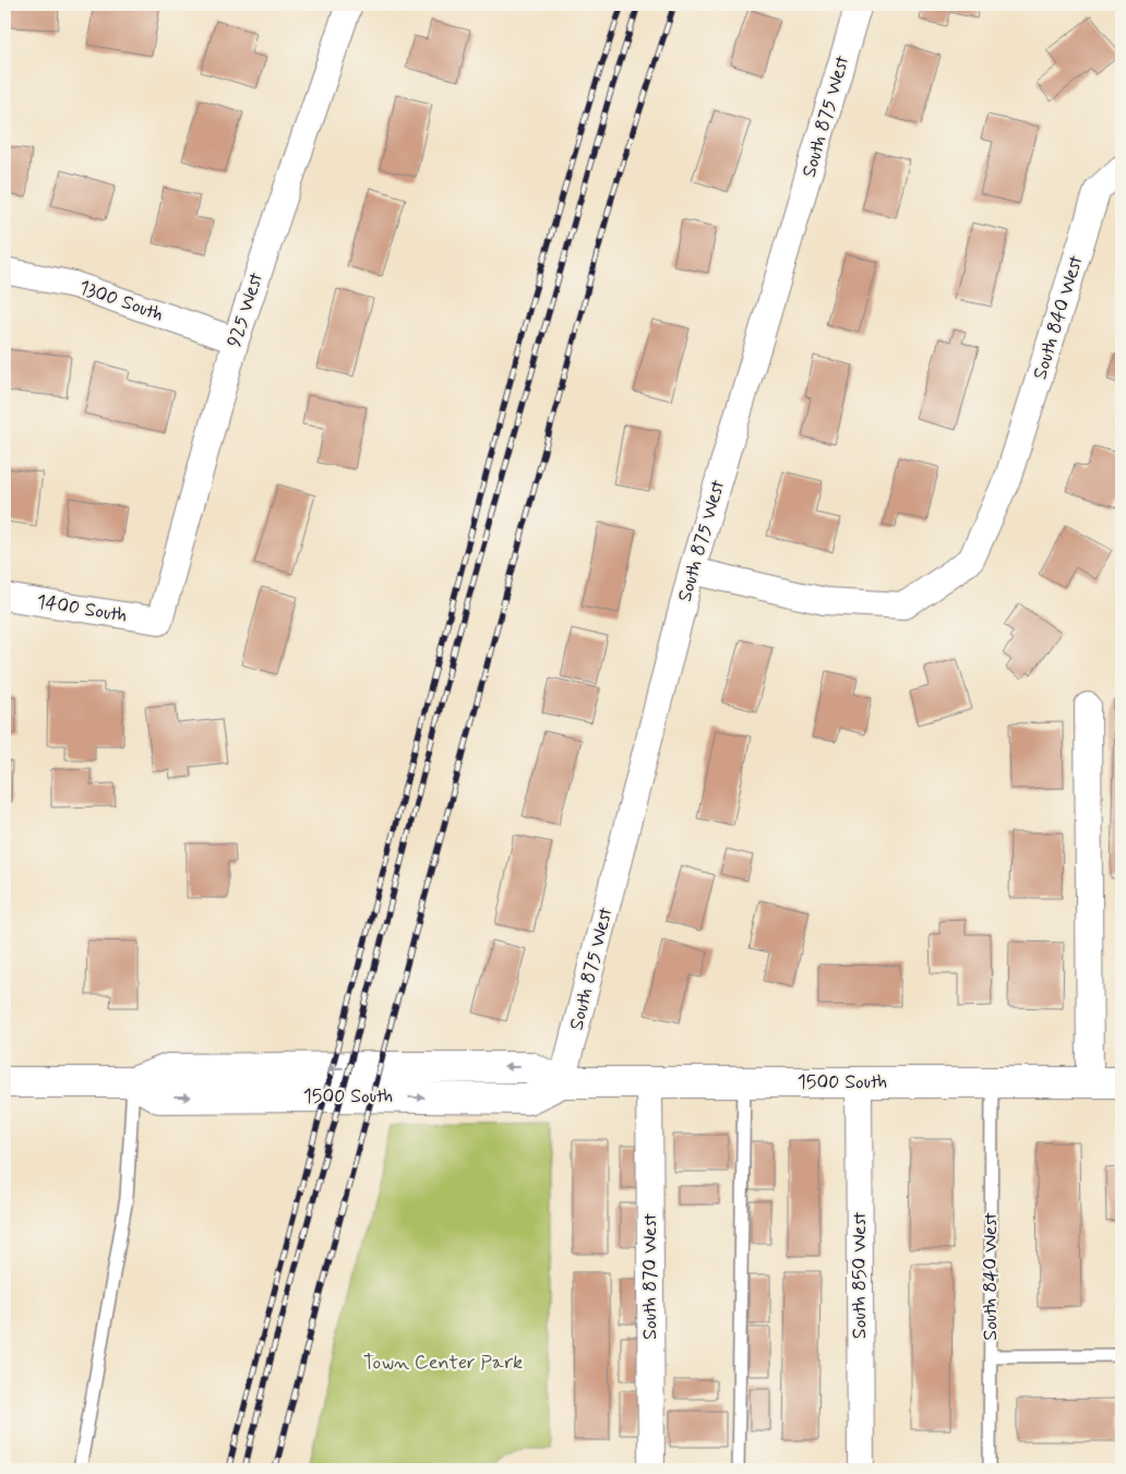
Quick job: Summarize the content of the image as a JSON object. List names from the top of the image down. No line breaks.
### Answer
{"streets":{"street":["South 875 West","1300 South","925 West","South 840 West","1400 South","1500 South","South 850 West","South 870 West"]},"crossings":[["South 875 West","South 840 West"],["South 875 West","1500 South"],["1300 South","925 West"],["925 West","1400 South"],["South 840 West","1500 South"],["1500 South","South 850 West"],["1500 South","South 870 West"]],"parks":["Town Center Park"]}
